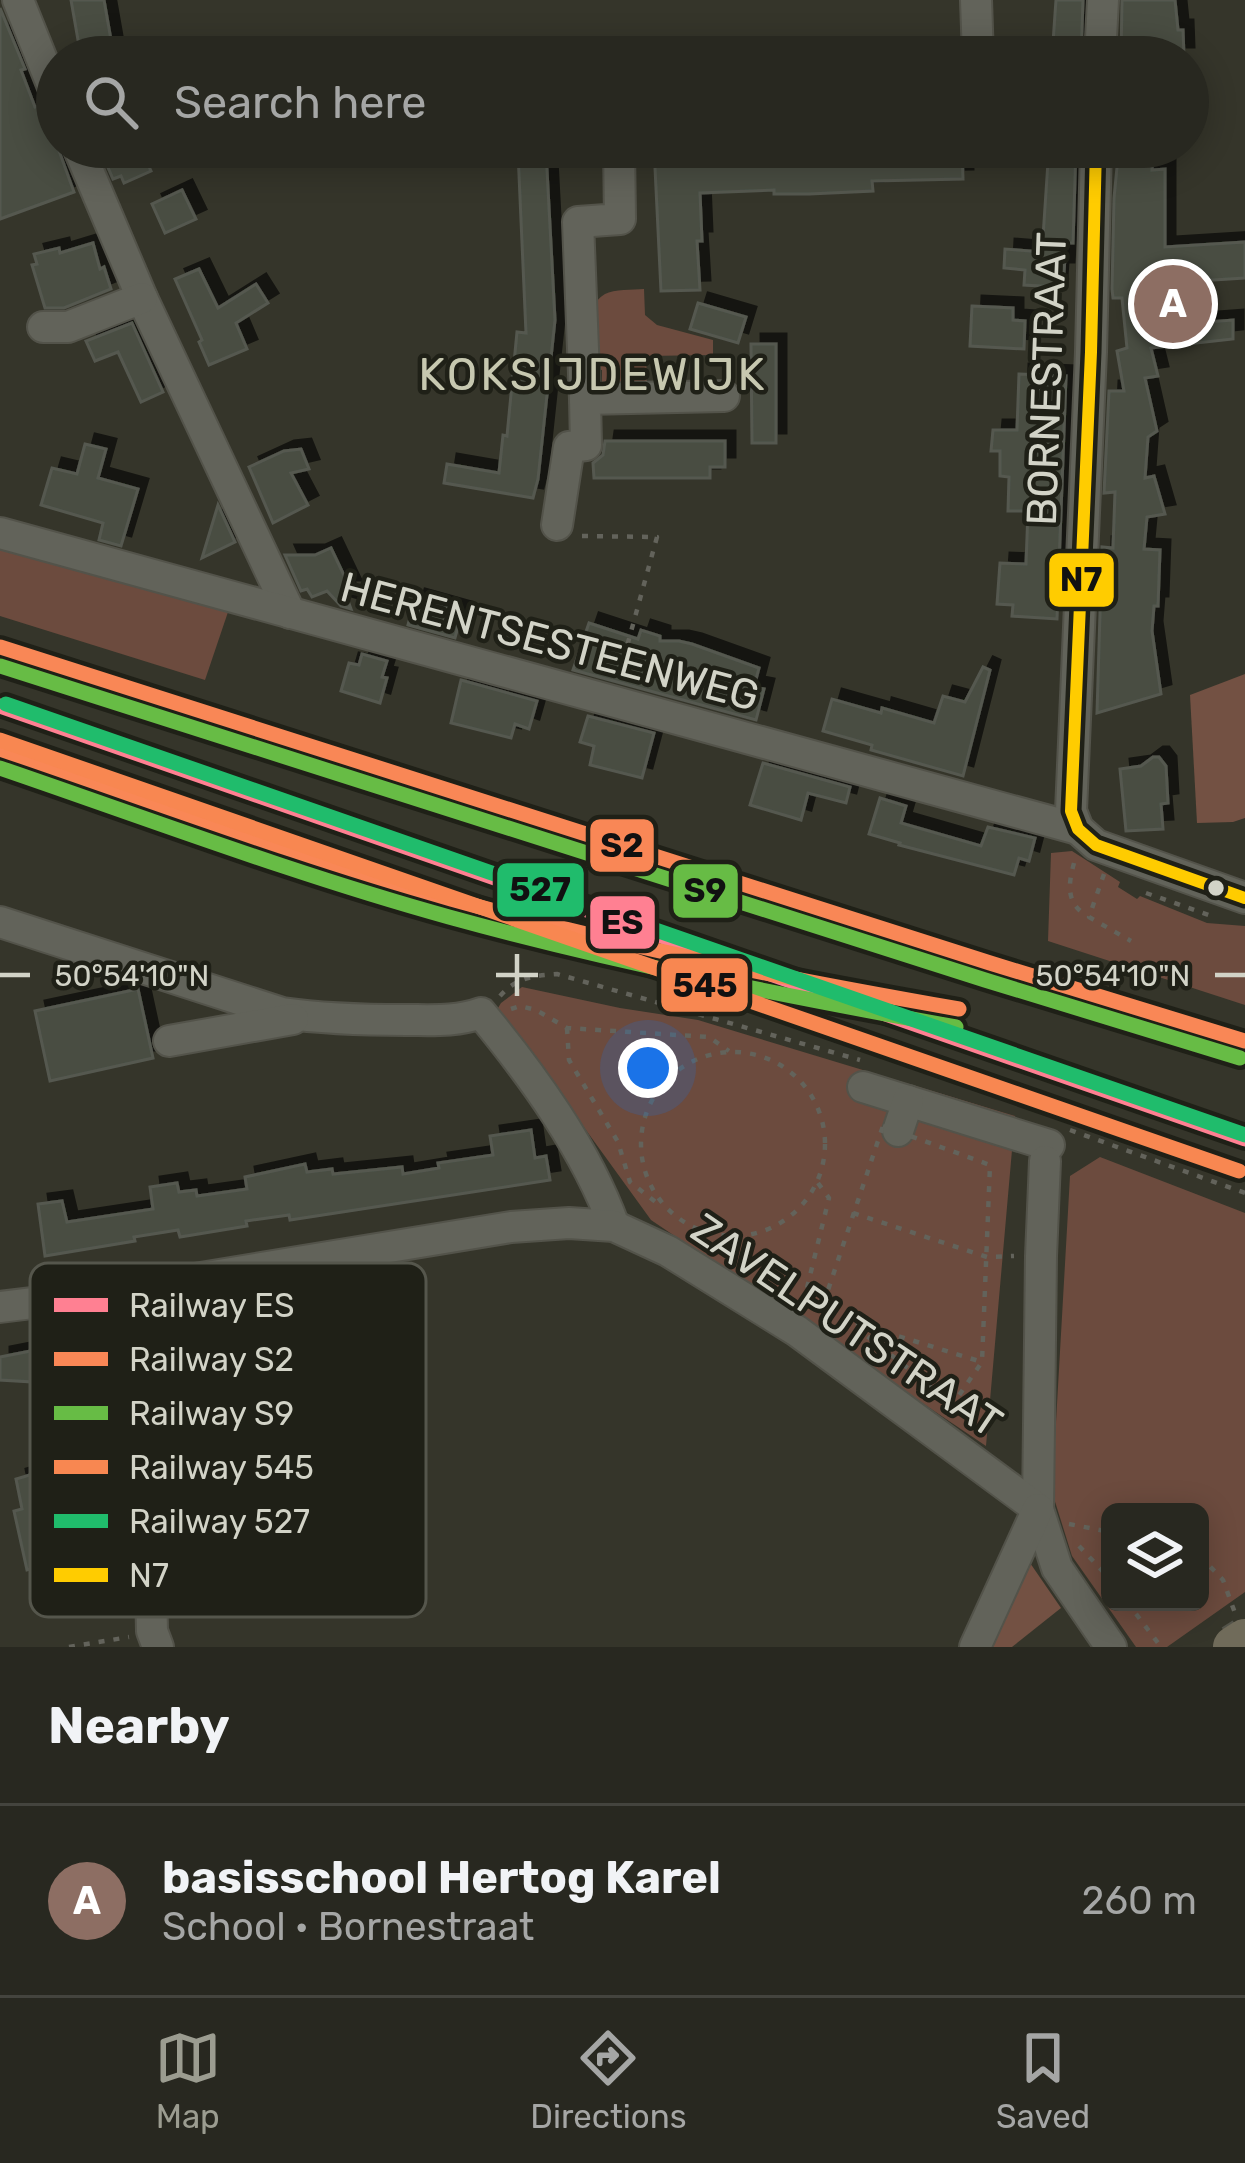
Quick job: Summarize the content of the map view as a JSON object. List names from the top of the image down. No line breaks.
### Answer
{"streets":{"street":["BORNESTRAAT","HERENTSESTEENWEG","ZAVELPUTSTRAAT"]},"crossings":[["BORNESTRAAT","HERENTSESTEENWEG"]],"districts":["KOKSIJDEWIJK"],"lines":["transit line N7","rail line S2","rail line S9","rail line 527","rail line ES","rail line 545"],"legend":["Railway ES","Railway S2","Railway S9","Railway 545","Railway 527","N7"],"page":{"search":"Search here","pins":"A","heading":"Nearby","list":[{"mark":"A","name":"basisschool Hertog Karel","note":"School · Bornestraat","value":"260 m"}],"nav":["Map","Directions","Saved"]},"coordinates":["50°54'10\"N"]}
